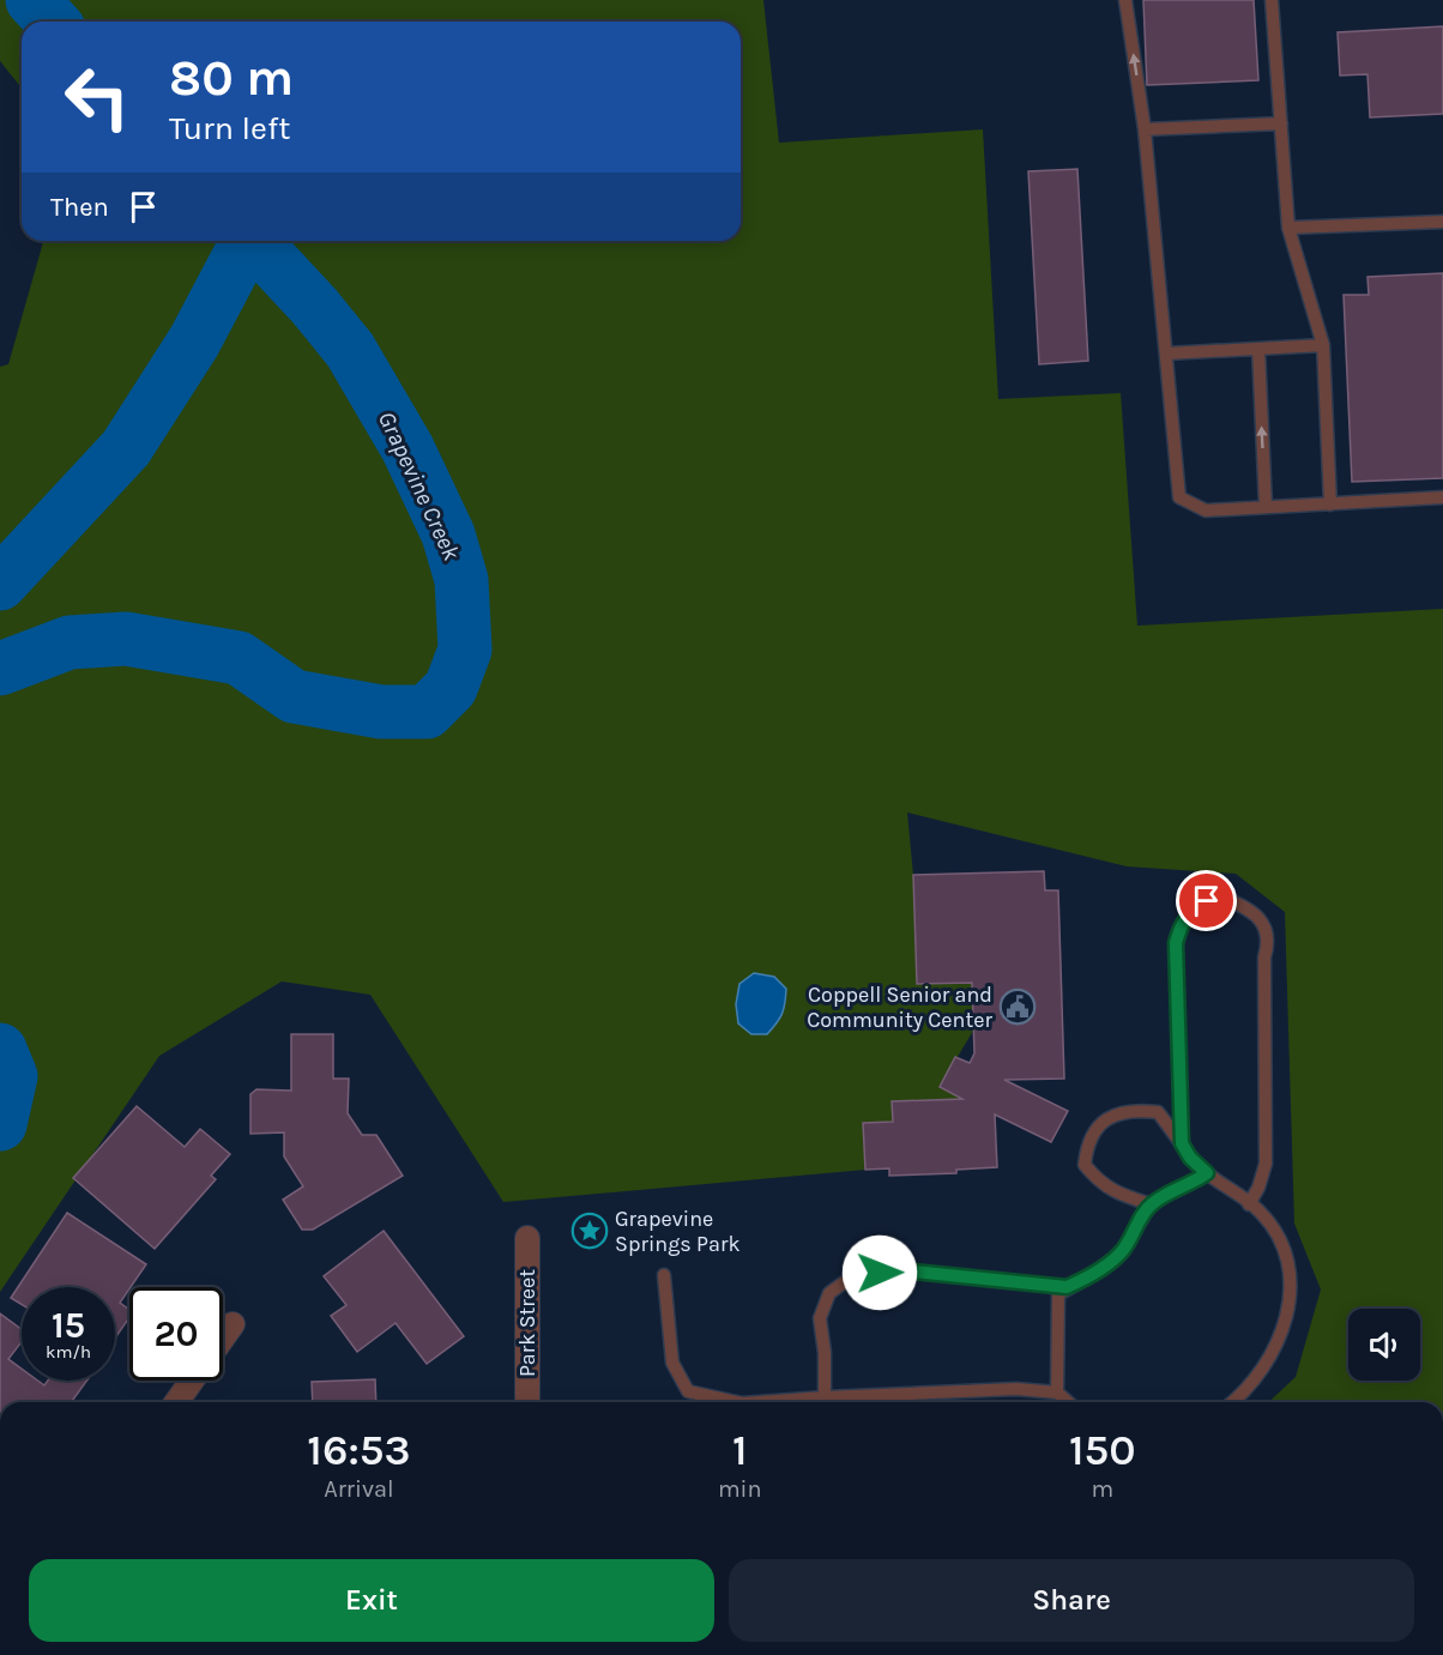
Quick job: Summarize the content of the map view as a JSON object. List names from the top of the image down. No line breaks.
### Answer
{"streets":{"street":["Park Street"]},"water":["Grapevine Creek"],"places":{"public building":["Coppell Senior and Community Center"],"place":["Grapevine Springs Park"]},"page":{"turn":["80 m","Turn left"],"then":"Then","speed":"15 km/h","limit":"20","eta":["16:53","Arrival","1","min","150","m"],"buttons":["Exit","Share"]}}
